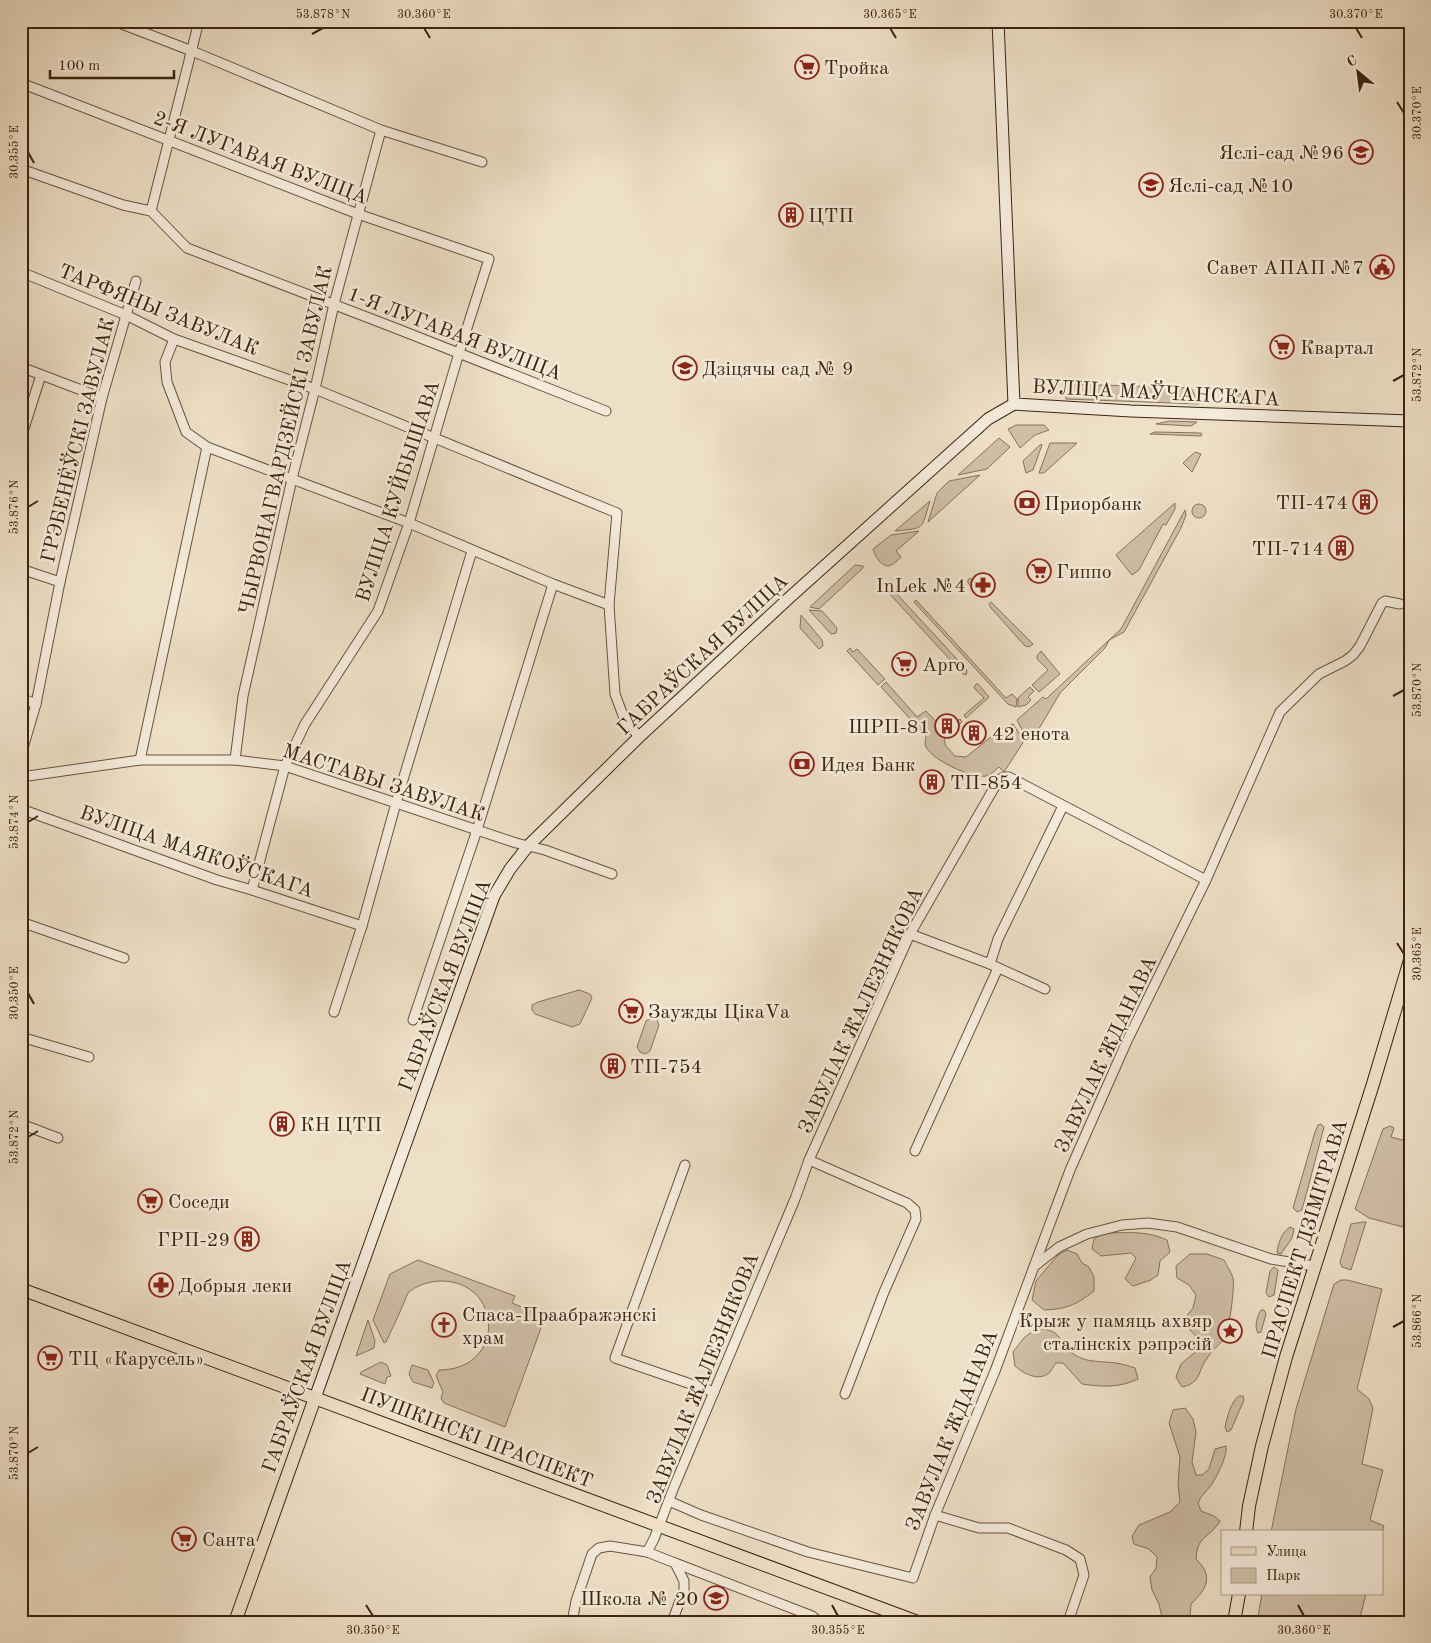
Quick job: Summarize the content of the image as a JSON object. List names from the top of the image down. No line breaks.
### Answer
{"streets":{"main road":["ВУЛІЦА МАЎЧАНСКАГА","ГАБРАЎСКАЯ ВУЛІЦА","ПРАСПЕКТ ДЗІМІТРАВА","ПУШКІНСКІ ПРАСПЕКТ"],"street":["2-Я ЛУГАВАЯ ВУЛІЦА","ТАРФЯНЫ ЗАВУЛАК","1-Я ЛУГАВАЯ ВУЛІЦА","ГРЭБЕНЁЎСКІ ЗАВУЛАК","ЧЫРВОНАГВАРДЗЕЙСКІ ЗАВУЛАК","ВУЛІЦА КУЙБЫШАВА","МАСТАВЫ ЗАВУЛАК","ВУЛІЦА МАЯКОЎСКАГА","ЗАВУЛАК ЖАЛЕЗНЯКОВА","ЗАВУЛАК ЖДАНАВА"]},"crossings":[["2-Я ЛУГАВАЯ ВУЛІЦА","ЧЫРВОНАГВАРДЗЕЙСКІ ЗАВУЛАК"],["2-Я ЛУГАВАЯ ВУЛІЦА","ВУЛІЦА КУЙБЫШАВА"],["ТАРФЯНЫ ЗАВУЛАК","ГРЭБЕНЁЎСКІ ЗАВУЛАК"],["ТАРФЯНЫ ЗАВУЛАК","ЧЫРВОНАГВАРДЗЕЙСКІ ЗАВУЛАК"],["ТАРФЯНЫ ЗАВУЛАК","ВУЛІЦА КУЙБЫШАВА"],["1-Я ЛУГАВАЯ ВУЛІЦА","ЧЫРВОНАГВАРДЗЕЙСКІ ЗАВУЛАК"],["1-Я ЛУГАВАЯ ВУЛІЦА","ВУЛІЦА КУЙБЫШАВА"],["ВУЛІЦА МАЎЧАНСКАГА","ГАБРАЎСКАЯ ВУЛІЦА"],["ЧЫРВОНАГВАРДЗЕЙСКІ ЗАВУЛАК","МАСТАВЫ ЗАВУЛАК"],["ВУЛІЦА КУЙБЫШАВА","МАСТАВЫ ЗАВУЛАК"],["ВУЛІЦА КУЙБЫШАВА","ВУЛІЦА МАЯКОЎСКАГА"],["ГАБРАЎСКАЯ ВУЛІЦА","МАСТАВЫ ЗАВУЛАК"],["ГАБРАЎСКАЯ ВУЛІЦА","ПУШКІНСКІ ПРАСПЕКТ"],["ЗАВУЛАК ЖАЛЕЗНЯКОВА","ЗАВУЛАК ЖДАНАВА"],["ЗАВУЛАК ЖАЛЕЗНЯКОВА","ПУШКІНСКІ ПРАСПЕКТ"]],"places":{"supermarket":["Тройка","Квартал","Гиппо","Арго","Заужды ЦікаVа","Соседи","ТЦ «Карусель»","Санта"],"school or university":["Яслі-сад №96","Яслі-сад №10","Дзіцячы сад № 9","Школа № 20"],"building":["ЦТП","ТП-474","ТП-714","ШРП-81","42 енота","ТП-854","ТП-754","КН ЦТП","ГРП-29"],"public building":["Савет АПАП №7"],"bank":["Приорбанк","Идея Банк"],"pharmacy":["InLek №4","Добрыя леки"],"church":["Спаса-Праабражэнскі храм"],"place":["Крыж у памяць ахвяр сталінскіх рэпрэсій"]},"legend":["Улица","Парк"],"scale_bar":"100 m","north":"top left","coordinates":["53.878°N","30.360°E","30.365°E","30.370°E","30.355°E","53.872°N","53.876°N","53.870°N","53.874°N","30.350°E","53.866°N"]}
